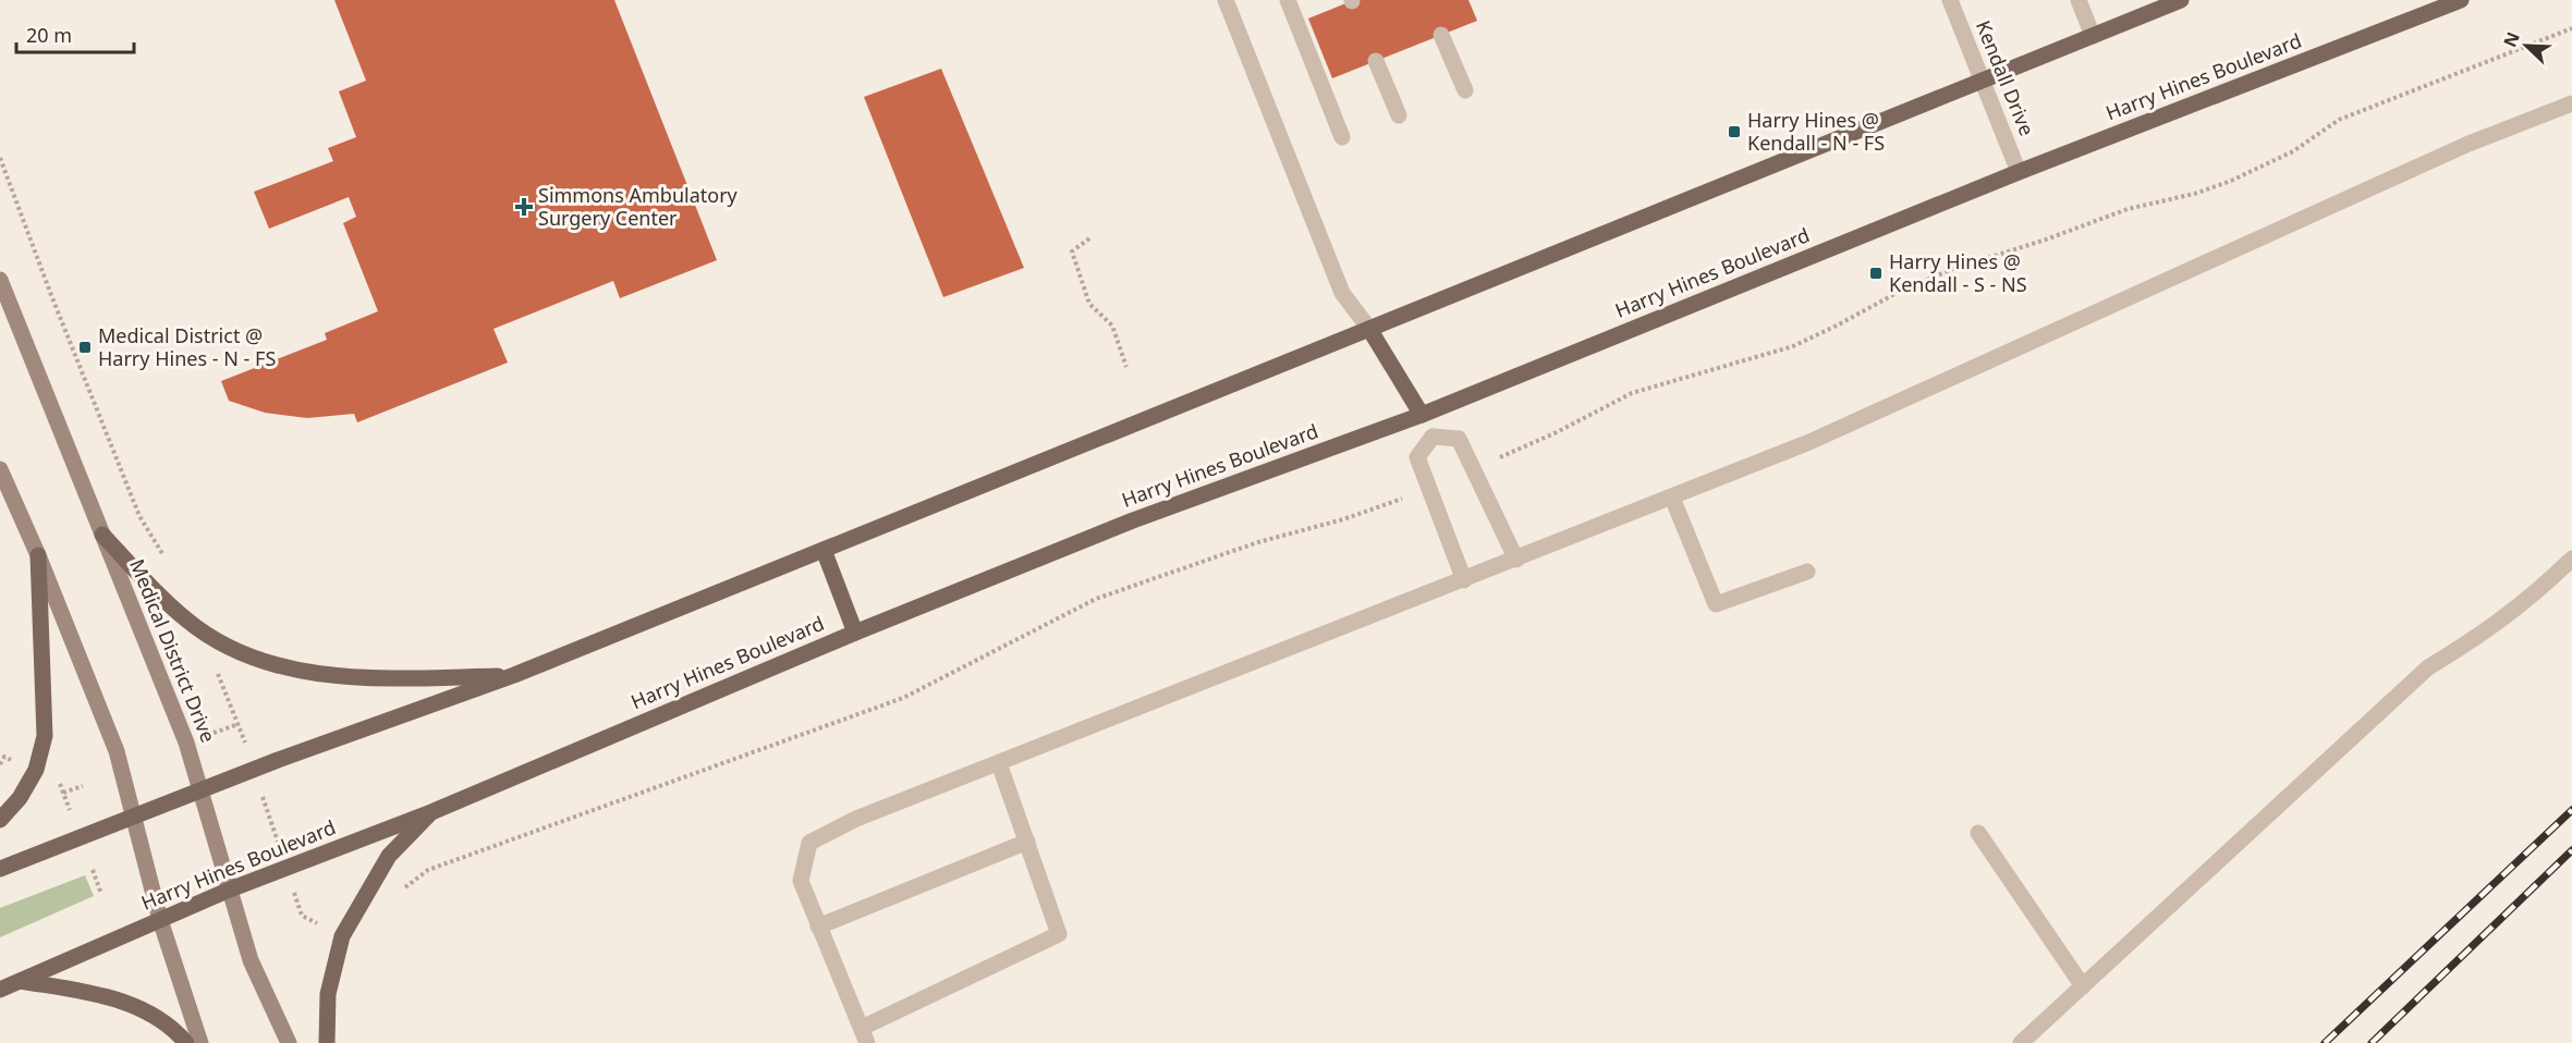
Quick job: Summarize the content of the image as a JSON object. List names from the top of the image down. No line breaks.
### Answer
{"streets":{"main road":["Harry Hines Boulevard","Medical District Drive"],"street":["Kendall Drive"]},"crossings":[["Harry Hines Boulevard","Kendall Drive"],["Harry Hines Boulevard","Medical District Drive"]],"places":{"transit":["Harry Hines @ Kendall - N - FS","Harry Hines @ Kendall - S - NS","Medical District @ Harry Hines - N - FS"],"health":["Simmons Ambulatory Surgery Center"]},"scale_bar":"20 m","north":"top left"}
